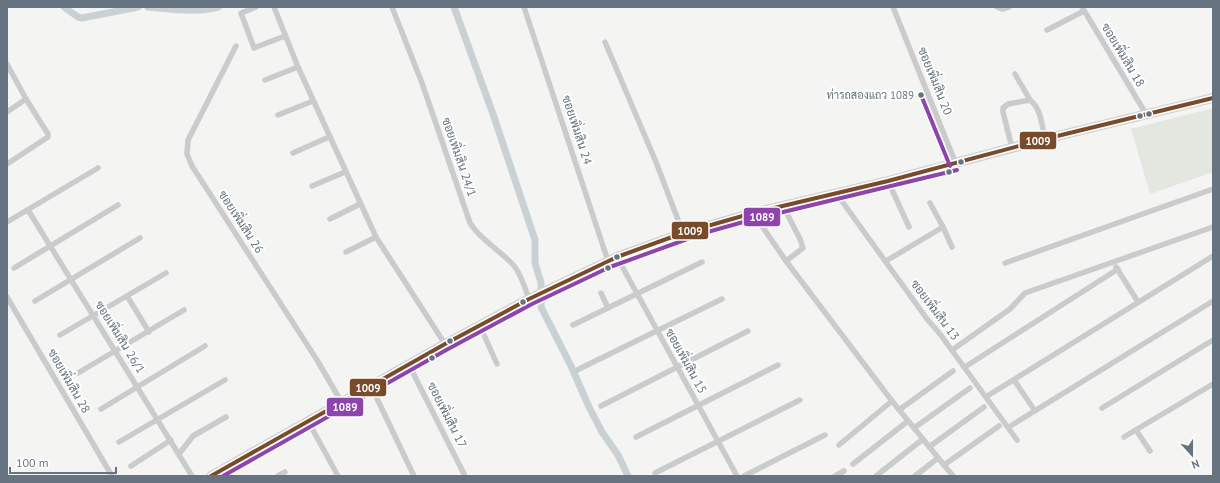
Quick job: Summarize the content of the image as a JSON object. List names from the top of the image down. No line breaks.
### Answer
{"streets":{"street":["ซอยเพิ่มสิน 18","ซอยเพิ่มสิน 20","ซอยเพิ่มสิน 24","ซอยเพิ่มสิน 24/1","ซอยเพิ่มสิน 26","ซอยเพิ่มสิน 13","ซอยเพิ่มสิน 26/1","ซอยเพิ่มสิน 15","ซอยเพิ่มสิน 28","ซอยเพิ่มสิน 17"]},"places":["ท่ารถสองแถว 1089"],"lines":["transit line 1089","transit line 1009"],"scale_bar":"100 m","north":"bottom"}
